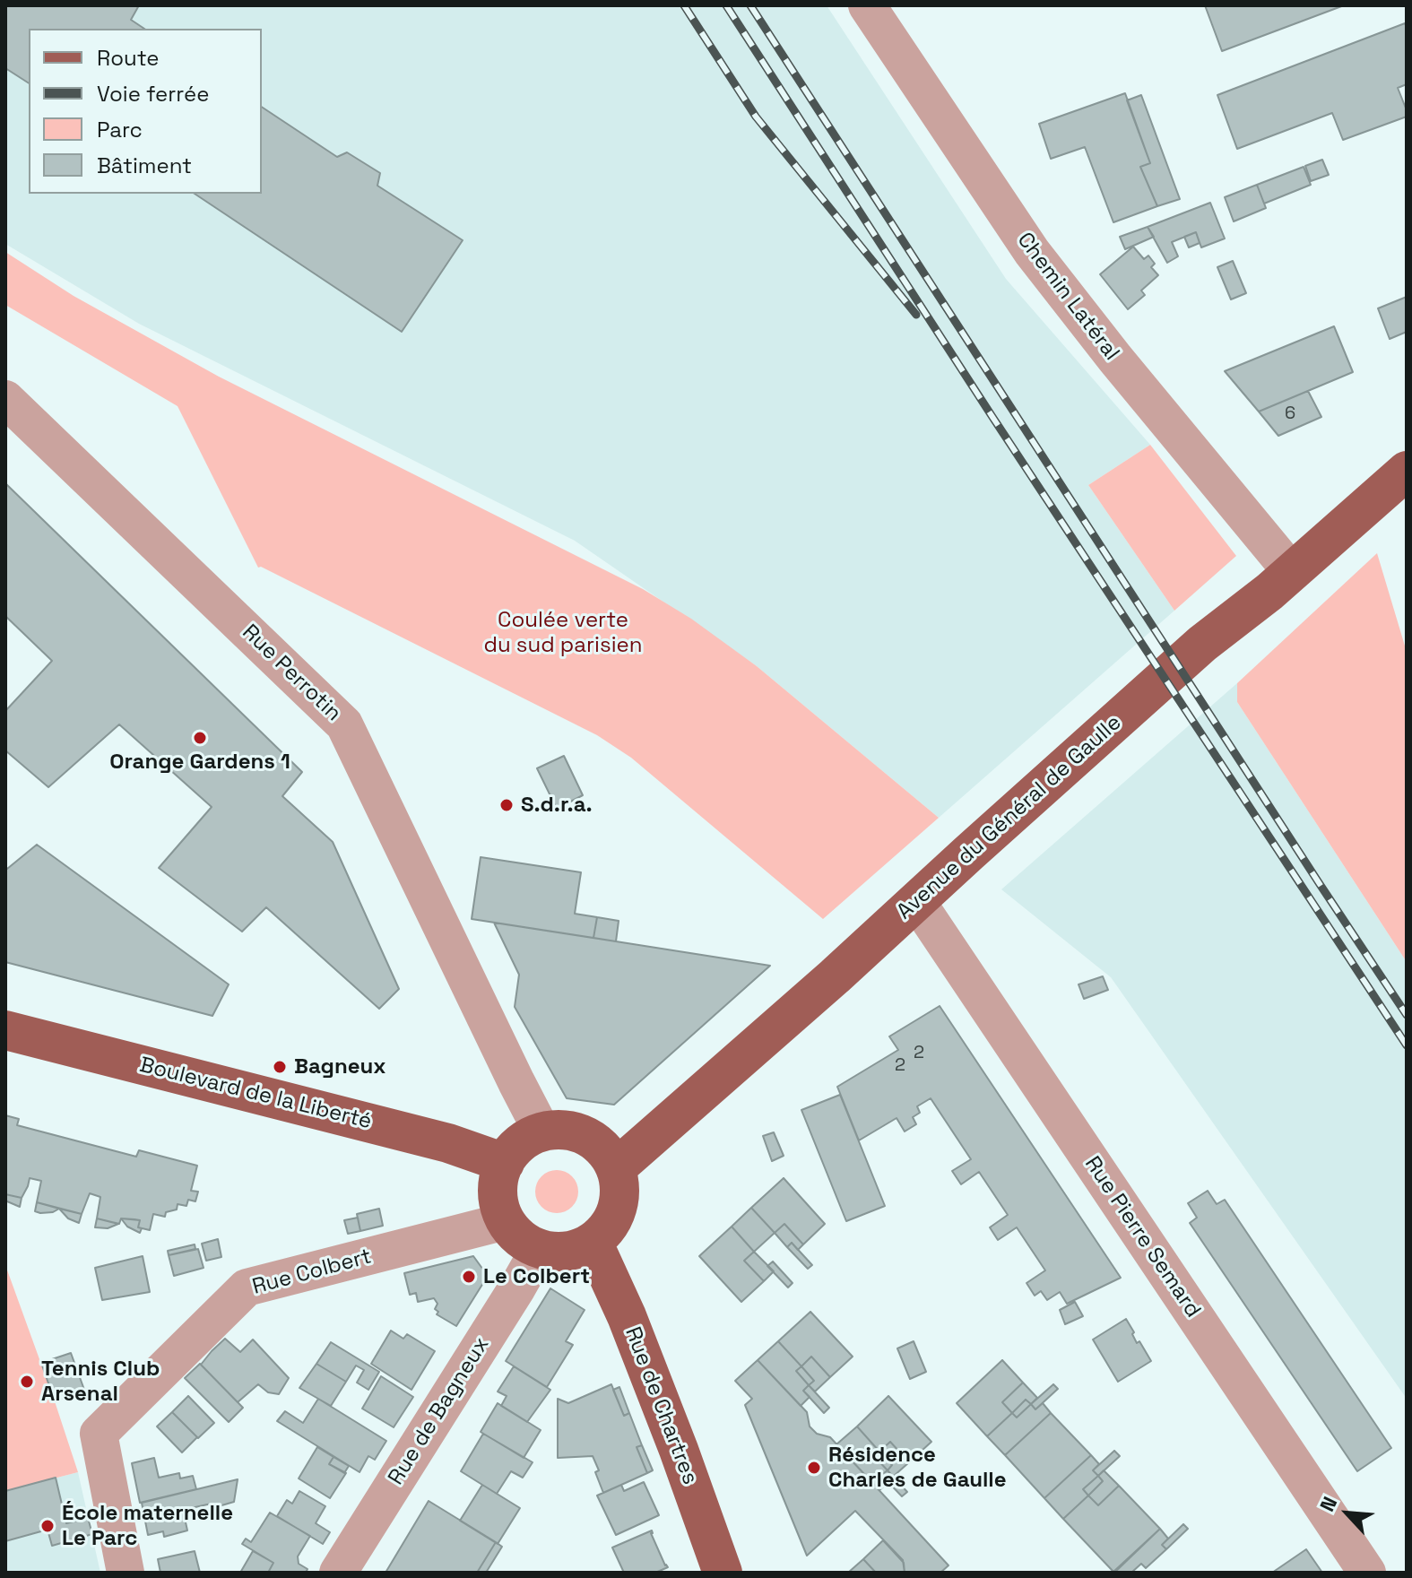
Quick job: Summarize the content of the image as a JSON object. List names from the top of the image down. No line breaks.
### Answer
{"streets":{"main road":["Avenue du Général de Gaulle","Boulevard de la Liberté","Rue de Chartres"],"street":["Chemin Latéral","Rue Perrotin","Rue Pierre Semard","Rue Colbert","Rue de Bagneux"]},"crossings":[["Chemin Latéral","Avenue du Général de Gaulle"],["Rue Perrotin","Avenue du Général de Gaulle"],["Rue Perrotin","Boulevard de la Liberté"],["Rue Perrotin","Rue Colbert"],["Rue Perrotin","Rue de Chartres"],["Rue Perrotin","Rue de Bagneux"],["Avenue du Général de Gaulle","Boulevard de la Liberté"],["Avenue du Général de Gaulle","Rue Pierre Semard"],["Avenue du Général de Gaulle","Rue Colbert"],["Avenue du Général de Gaulle","Rue de Chartres"],["Avenue du Général de Gaulle","Rue de Bagneux"],["Boulevard de la Liberté","Rue Colbert"],["Boulevard de la Liberté","Rue de Chartres"],["Boulevard de la Liberté","Rue de Bagneux"],["Rue Colbert","Rue de Chartres"],["Rue Colbert","Rue de Bagneux"],["Rue de Chartres","Rue de Bagneux"]],"parks":["Coulée verte du sud parisien"],"places":["Orange Gardens 1","S.d.r.a.","Bagneux","Le Colbert","Tennis Club Arsenal","Résidence Charles de Gaulle","École maternelle Le Parc"],"house_numbers":["6","2","2"],"legend":["Route","Voie ferrée","Parc","Bâtiment"],"north":"top left"}
